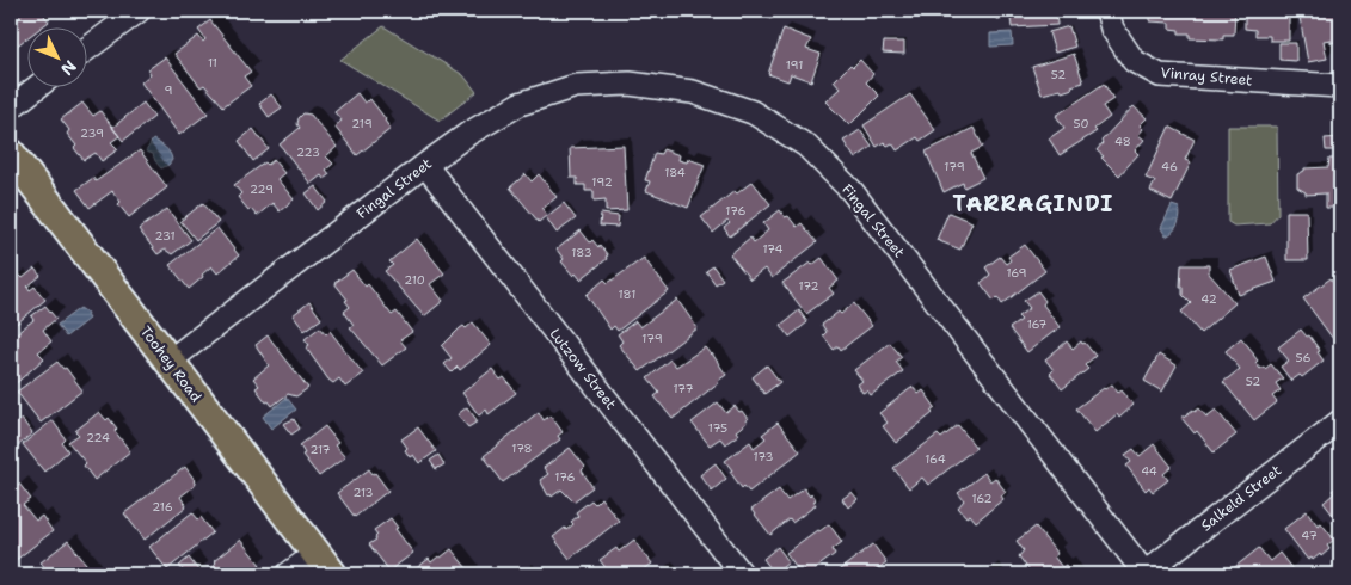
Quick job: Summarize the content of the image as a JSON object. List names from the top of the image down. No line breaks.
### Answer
{"streets":{"main road":["Toohey Road"],"street":["Vinray Street","Fingal Street","Lutzow Street","Salkeld Street"]},"crossings":[["Fingal Street","Toohey Road"],["Fingal Street","Lutzow Street"],["Fingal Street","Salkeld Street"]],"districts":["TARRAGINDI"],"house_numbers":["11","191","52","9","219","50","239","48","223","179","46","184","192","229","176","231","174","183","169","210","172","181","42","167","179","56","52","177","175","224","178","217","173","164","44","176","213","162","216","47"],"north":"bottom right"}
